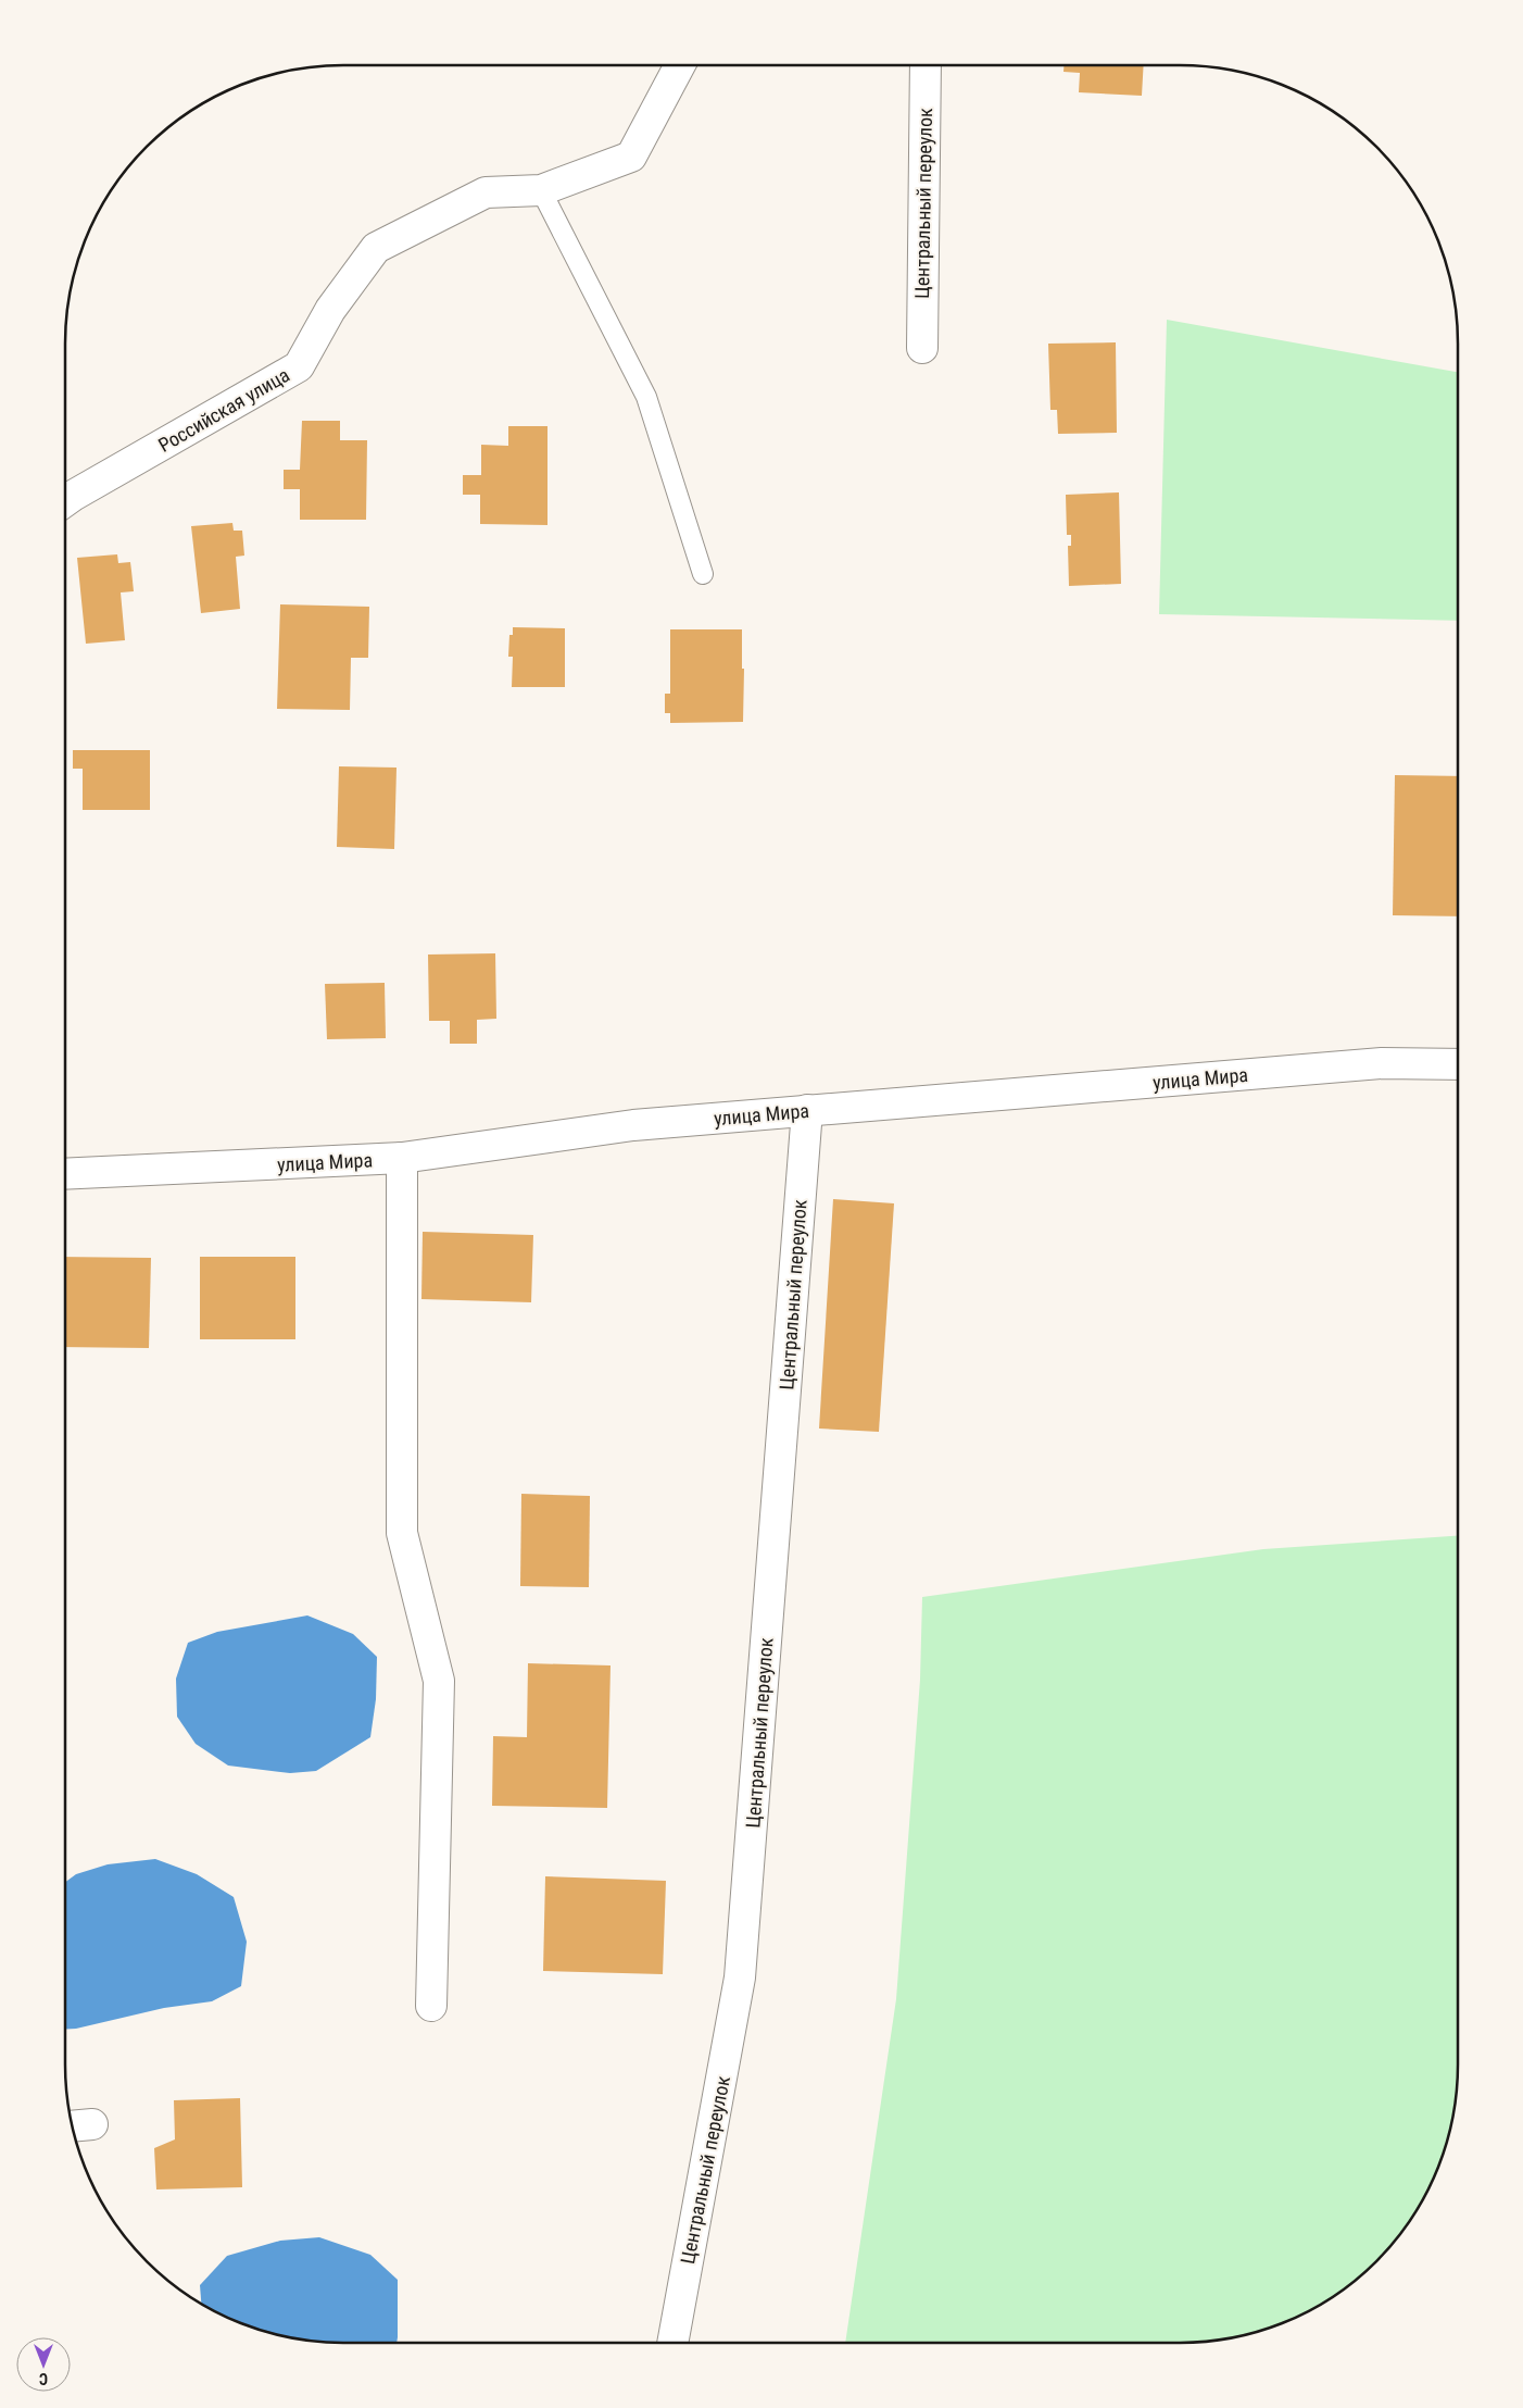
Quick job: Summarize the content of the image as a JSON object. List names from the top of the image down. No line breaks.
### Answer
{"streets":{"street":["Центральный переулок","Российская улица","улица Мира"]},"crossings":[["Центральный переулок","улица Мира"]],"north":"bottom"}
